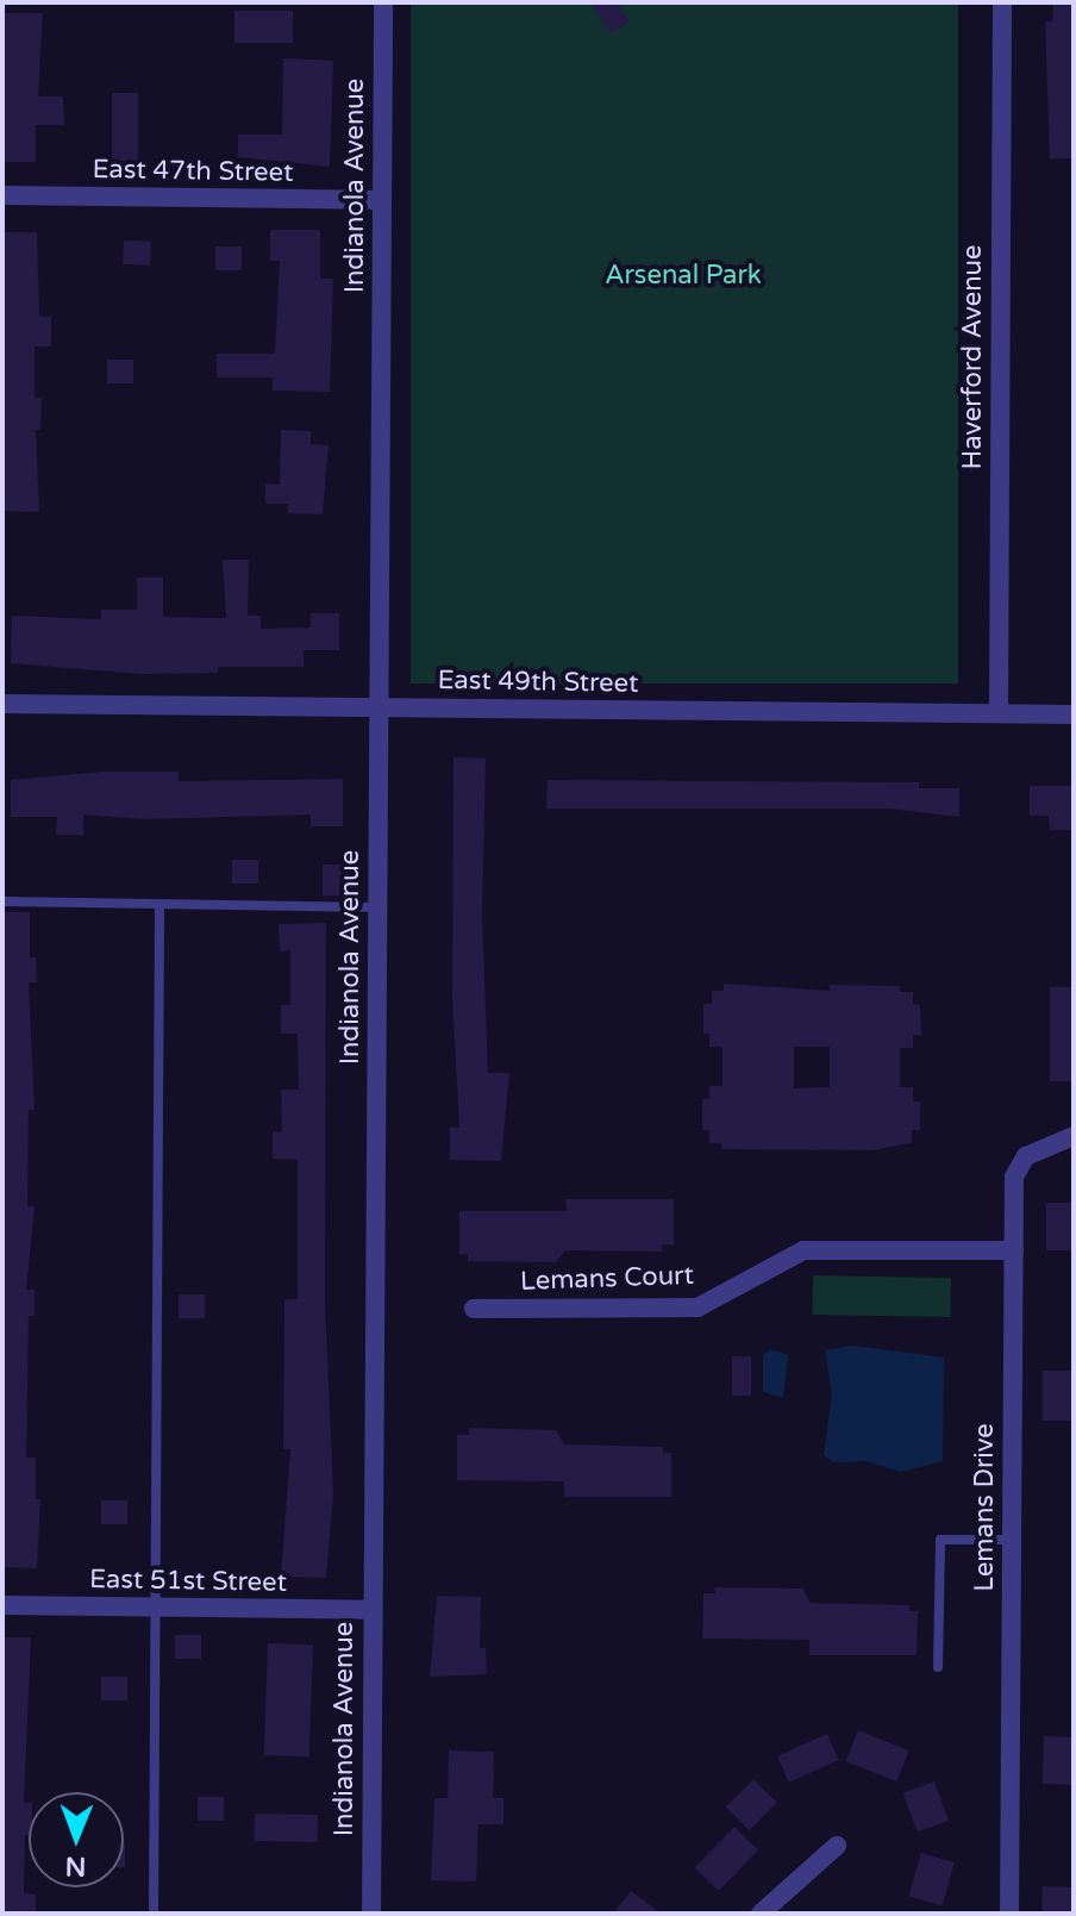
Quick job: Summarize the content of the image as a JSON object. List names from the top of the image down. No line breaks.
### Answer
{"streets":{"street":["East 47th Street","Indianola Avenue","Haverford Avenue","East 49th Street","Lemans Court","Lemans Drive","East 51st Street"]},"crossings":[["East 47th Street","Indianola Avenue"],["Indianola Avenue","East 49th Street"],["Indianola Avenue","East 51st Street"],["Haverford Avenue","East 49th Street"],["Lemans Court","Lemans Drive"]],"parks":["Arsenal Park"],"north":"bottom"}
